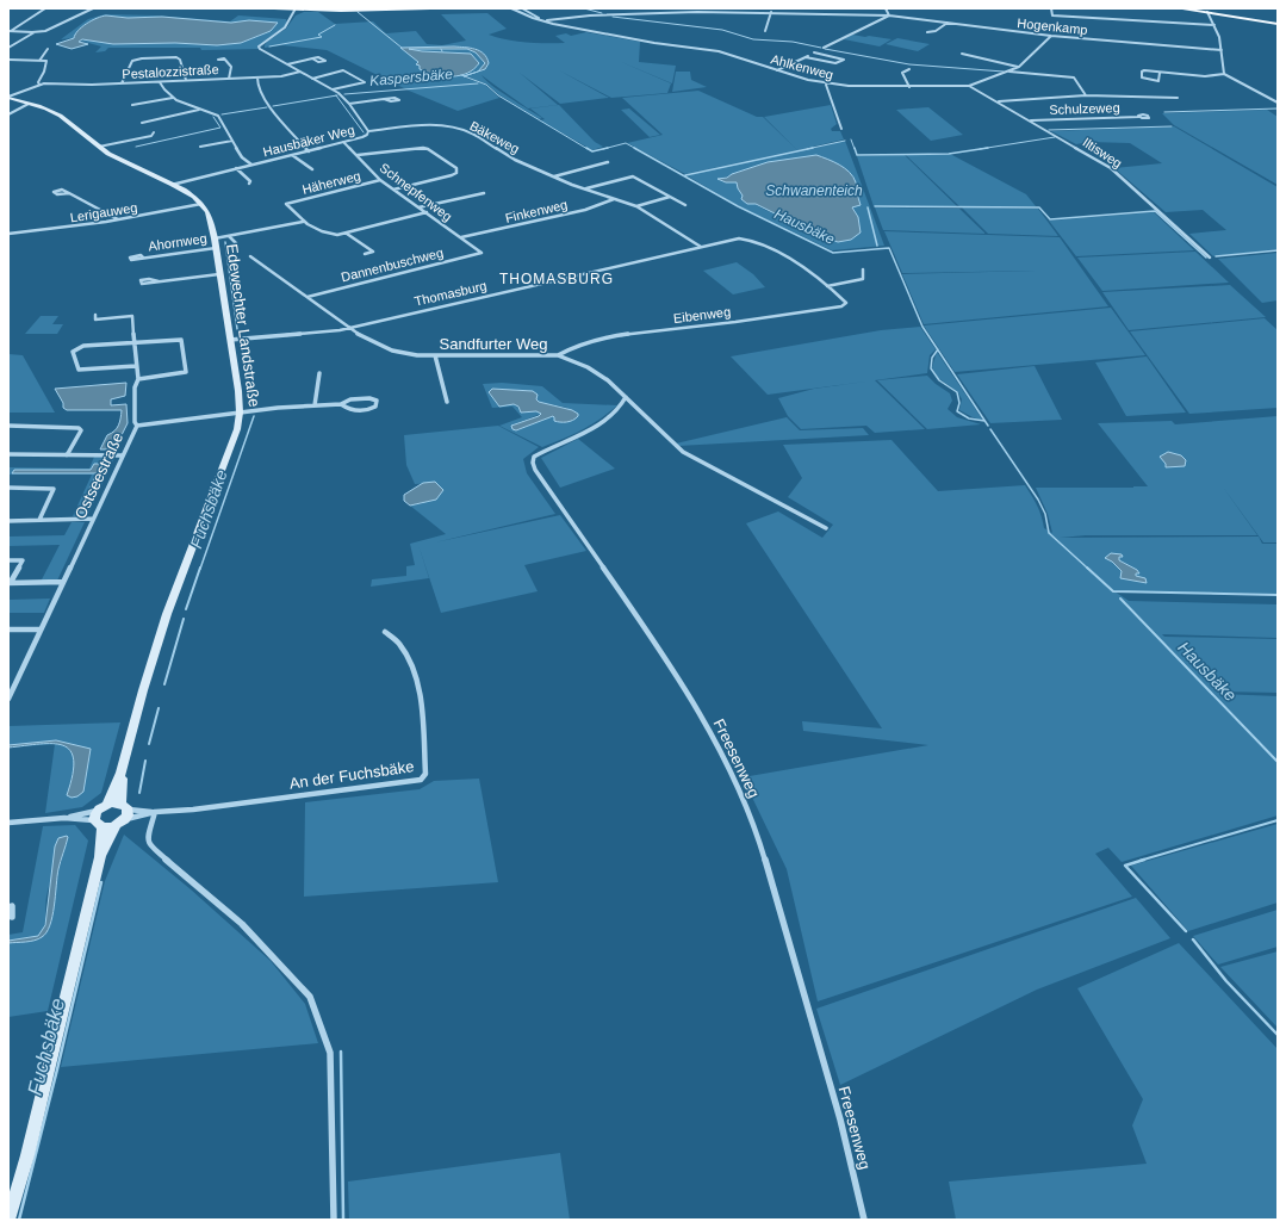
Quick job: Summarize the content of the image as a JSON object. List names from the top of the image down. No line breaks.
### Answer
{"streets":{"main road":["Edewechter Landstraße"],"street":["Hogenkamp","Ahlkenweg","Pestalozzistraße","Schulzeweg","Bäkeweg","Hausbäker Weg","Iltisweg","Häherweg","Schnepfenweg","Finkenweg","Lerigauweg","Ahornweg","Dannenbuschweg","Thomasburg","Eibenweg","Sandfurter Weg","Ostseestraße","Freesenweg","An der Fuchsbäke"]},"crossings":[["Hogenkamp","Ahlkenweg"],["Ahlkenweg","Iltisweg"],["Pestalozzistraße","Hausbäker Weg"],["Schulzeweg","Iltisweg"],["Bäkeweg","Hausbäker Weg"],["Bäkeweg","Finkenweg"],["Bäkeweg","Thomasburg"],["Hausbäker Weg","Schnepfenweg"],["Häherweg","Schnepfenweg"],["Schnepfenweg","Finkenweg"],["Schnepfenweg","Dannenbuschweg"],["Lerigauweg","Edewechter Landstraße"],["Ahornweg","Edewechter Landstraße"],["Dannenbuschweg","Sandfurter Weg"],["Thomasburg","Eibenweg"],["Thomasburg","Edewechter Landstraße"],["Thomasburg","Sandfurter Weg"],["Eibenweg","Sandfurter Weg"],["Edewechter Landstraße","Ostseestraße"],["Edewechter Landstraße","An der Fuchsbäke"],["Sandfurter Weg","Freesenweg"]],"districts":["THOMASBURG"],"water":["Kaspersbäke","Schwanenteich","Hausbäke","Fuchsbäke"]}
